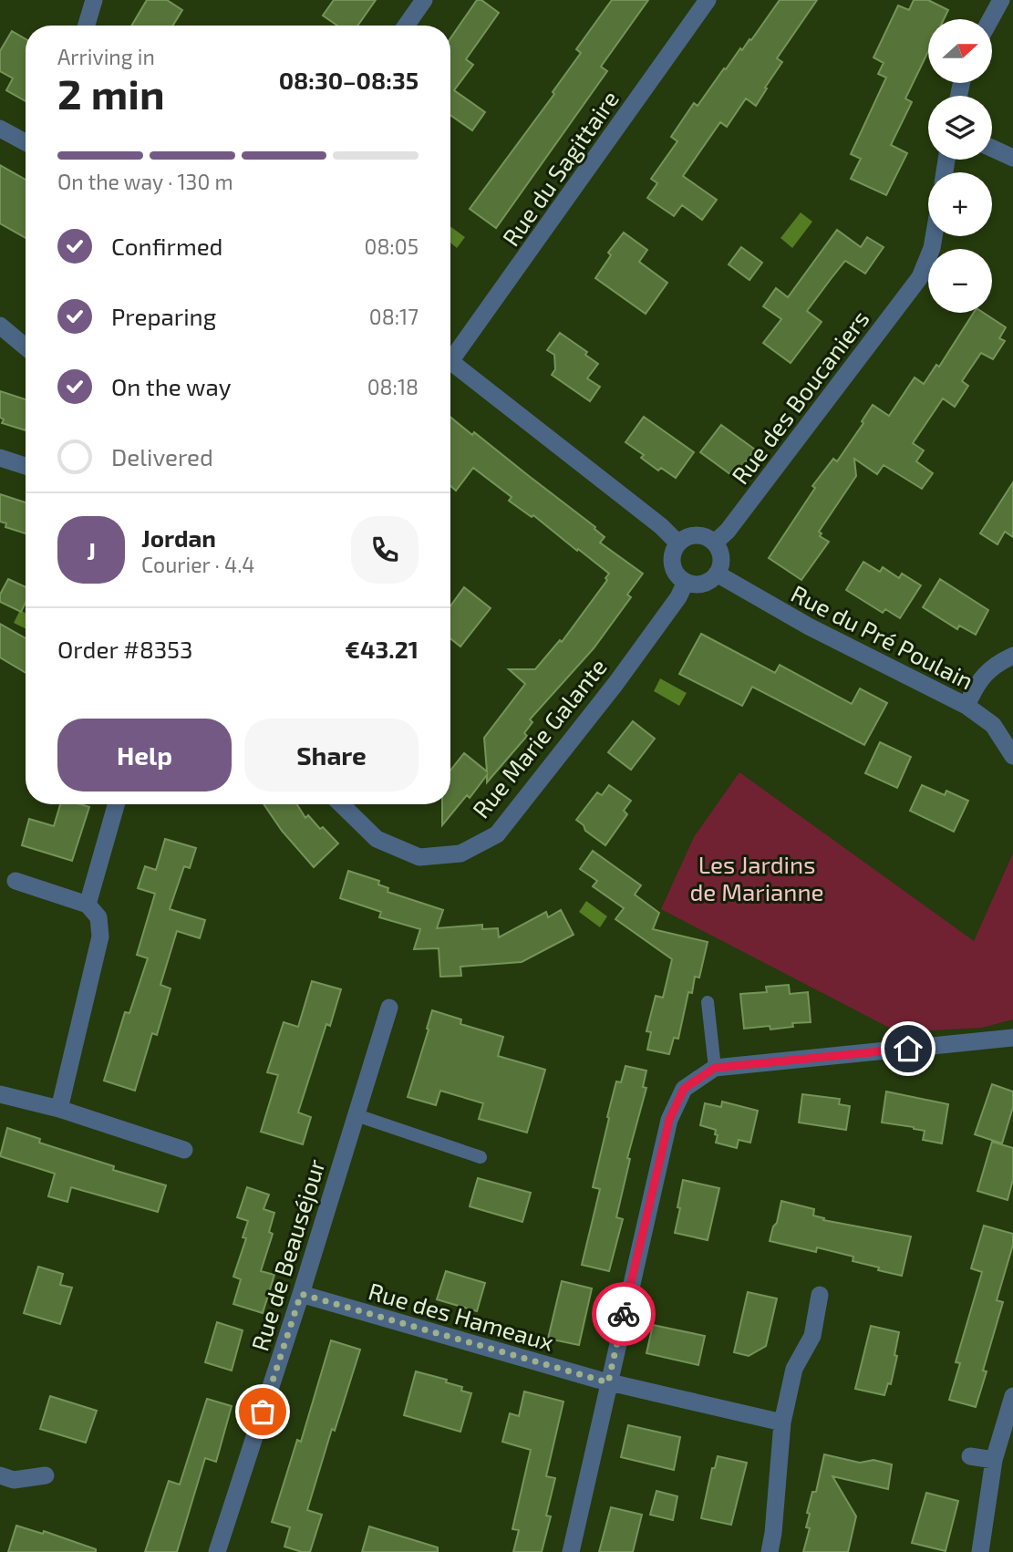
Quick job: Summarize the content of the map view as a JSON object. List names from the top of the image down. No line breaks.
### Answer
{"streets":{"street":["Rue du Sagittaire","Rue des Boucaniers","Rue du Pré Poulain","Rue Marie Galante","Rue de Beauséjour","Rue des Hameaux"]},"crossings":[["Rue des Boucaniers","Rue du Pré Poulain"],["Rue des Boucaniers","Rue Marie Galante"],["Rue du Pré Poulain","Rue Marie Galante"],["Rue de Beauséjour","Rue des Hameaux"]],"parks":["Les Jardins de Marianne"],"north":"right","page":{"map_buttons":["+","−"],"heading":["2 min","Arriving in","08:30–08:35"],"panel":["Jordan","Courier · 4.4","Order #8353","€43.21"],"bar":"On the way · 130 m","list":[["Confirmed","08:05"],["Preparing","08:17"],["On the way","08:18"],"Delivered"],"round":"J","buttons":["Help","Share"]}}
